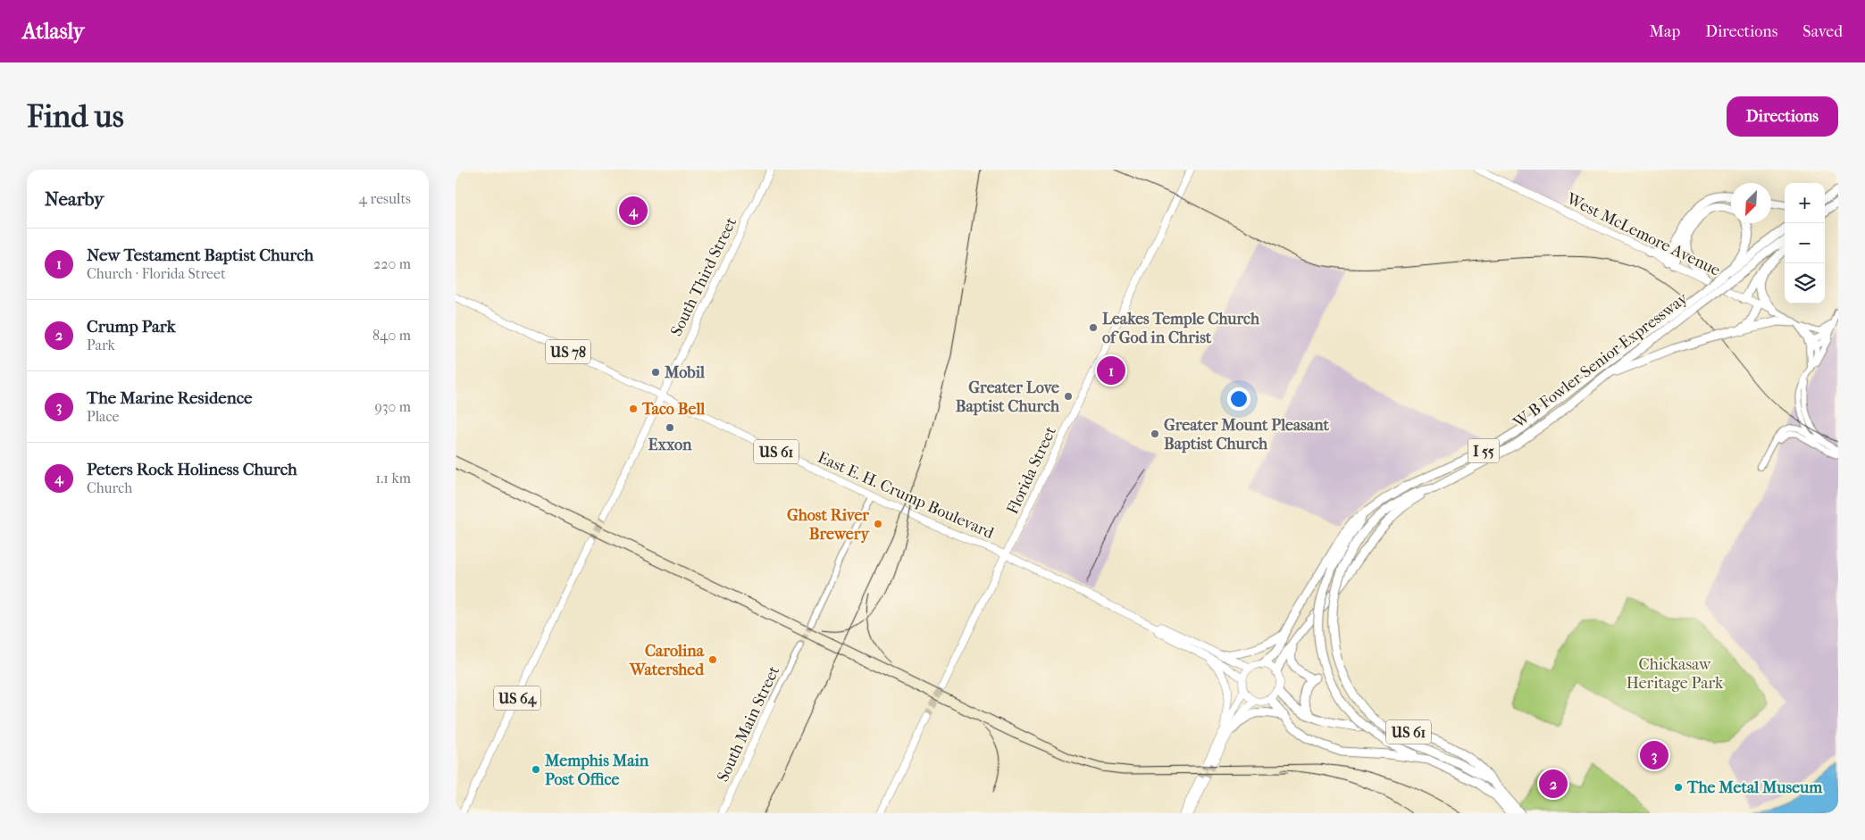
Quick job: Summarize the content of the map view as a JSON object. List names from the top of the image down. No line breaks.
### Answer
{"streets":{"highway":["W B Fowler Senior Expressway","I 55","US 61"],"main road":["West McLemore Avenue","South Third Street","US 78","Florida Street","East E. H. Crump Boulevard","US 64","South Main Street"]},"crossings":[["South Third Street","East E. H. Crump Boulevard"],["W B Fowler Senior Expressway","I 55"],["W B Fowler Senior Expressway","US 61"],["I 55","US 61"],["US 61","Florida Street"],["US 61","East E. H. Crump Boulevard"],["Florida Street","East E. H. Crump Boulevard"]],"parks":["Chickasaw Heritage Park"],"places":["Leakes Temple Church of God in Christ","Mobil","Greater Love Baptist Church","Taco Bell","Exxon","Greater Mount Pleasant Baptist Church","Ghost River Brewery","Carolina Watershed","Memphis Main Post Office","The Metal Museum"],"north":"bottom left","page":{"header":"Atlasly","nav":["Map","Directions","Saved"],"buttons":"Directions","title":"Find us","heading":["Nearby","4 results"],"map_buttons":["+","−"],"pins":["4","1","3","2"],"list":[{"mark":"1","name":"New Testament Baptist Church","note":"Church · Florida Street","value":"220 m"},{"mark":"2","name":"Crump Park","note":"Park","value":"840 m"},{"mark":"3","name":"The Marine Residence","note":"Place","value":"930 m"},{"mark":"4","name":"Peters Rock Holiness Church","note":"Church","value":"1.1 km"}]}}
